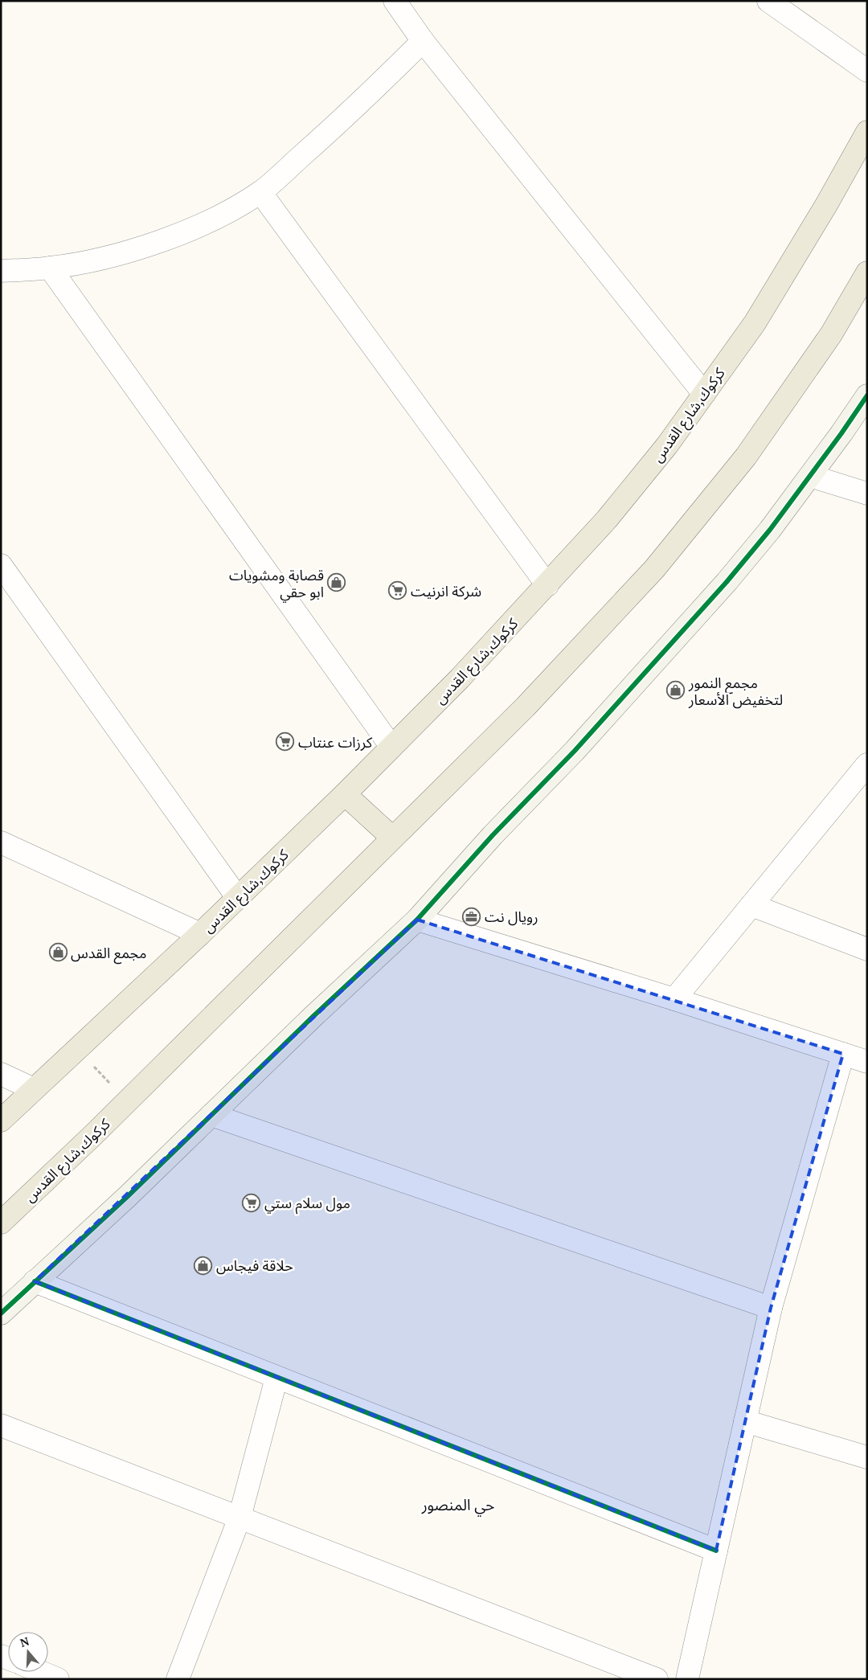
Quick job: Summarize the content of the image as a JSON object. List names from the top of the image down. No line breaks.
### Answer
{"streets":{"main road":["كركوك,شارع القدس"]},"districts":["حي المنصور"],"places":{"shop":["قصابة ومشويات ابو حقي","مجمع النمور لتخفيض الأسعار","مجمع القدس","حلاقة فيجاس"],"supermarket":["شركة انرنيت","كرزات عنتاب","مول سلام ستي"],"office":["رويال نت"]},"north":"top"}
